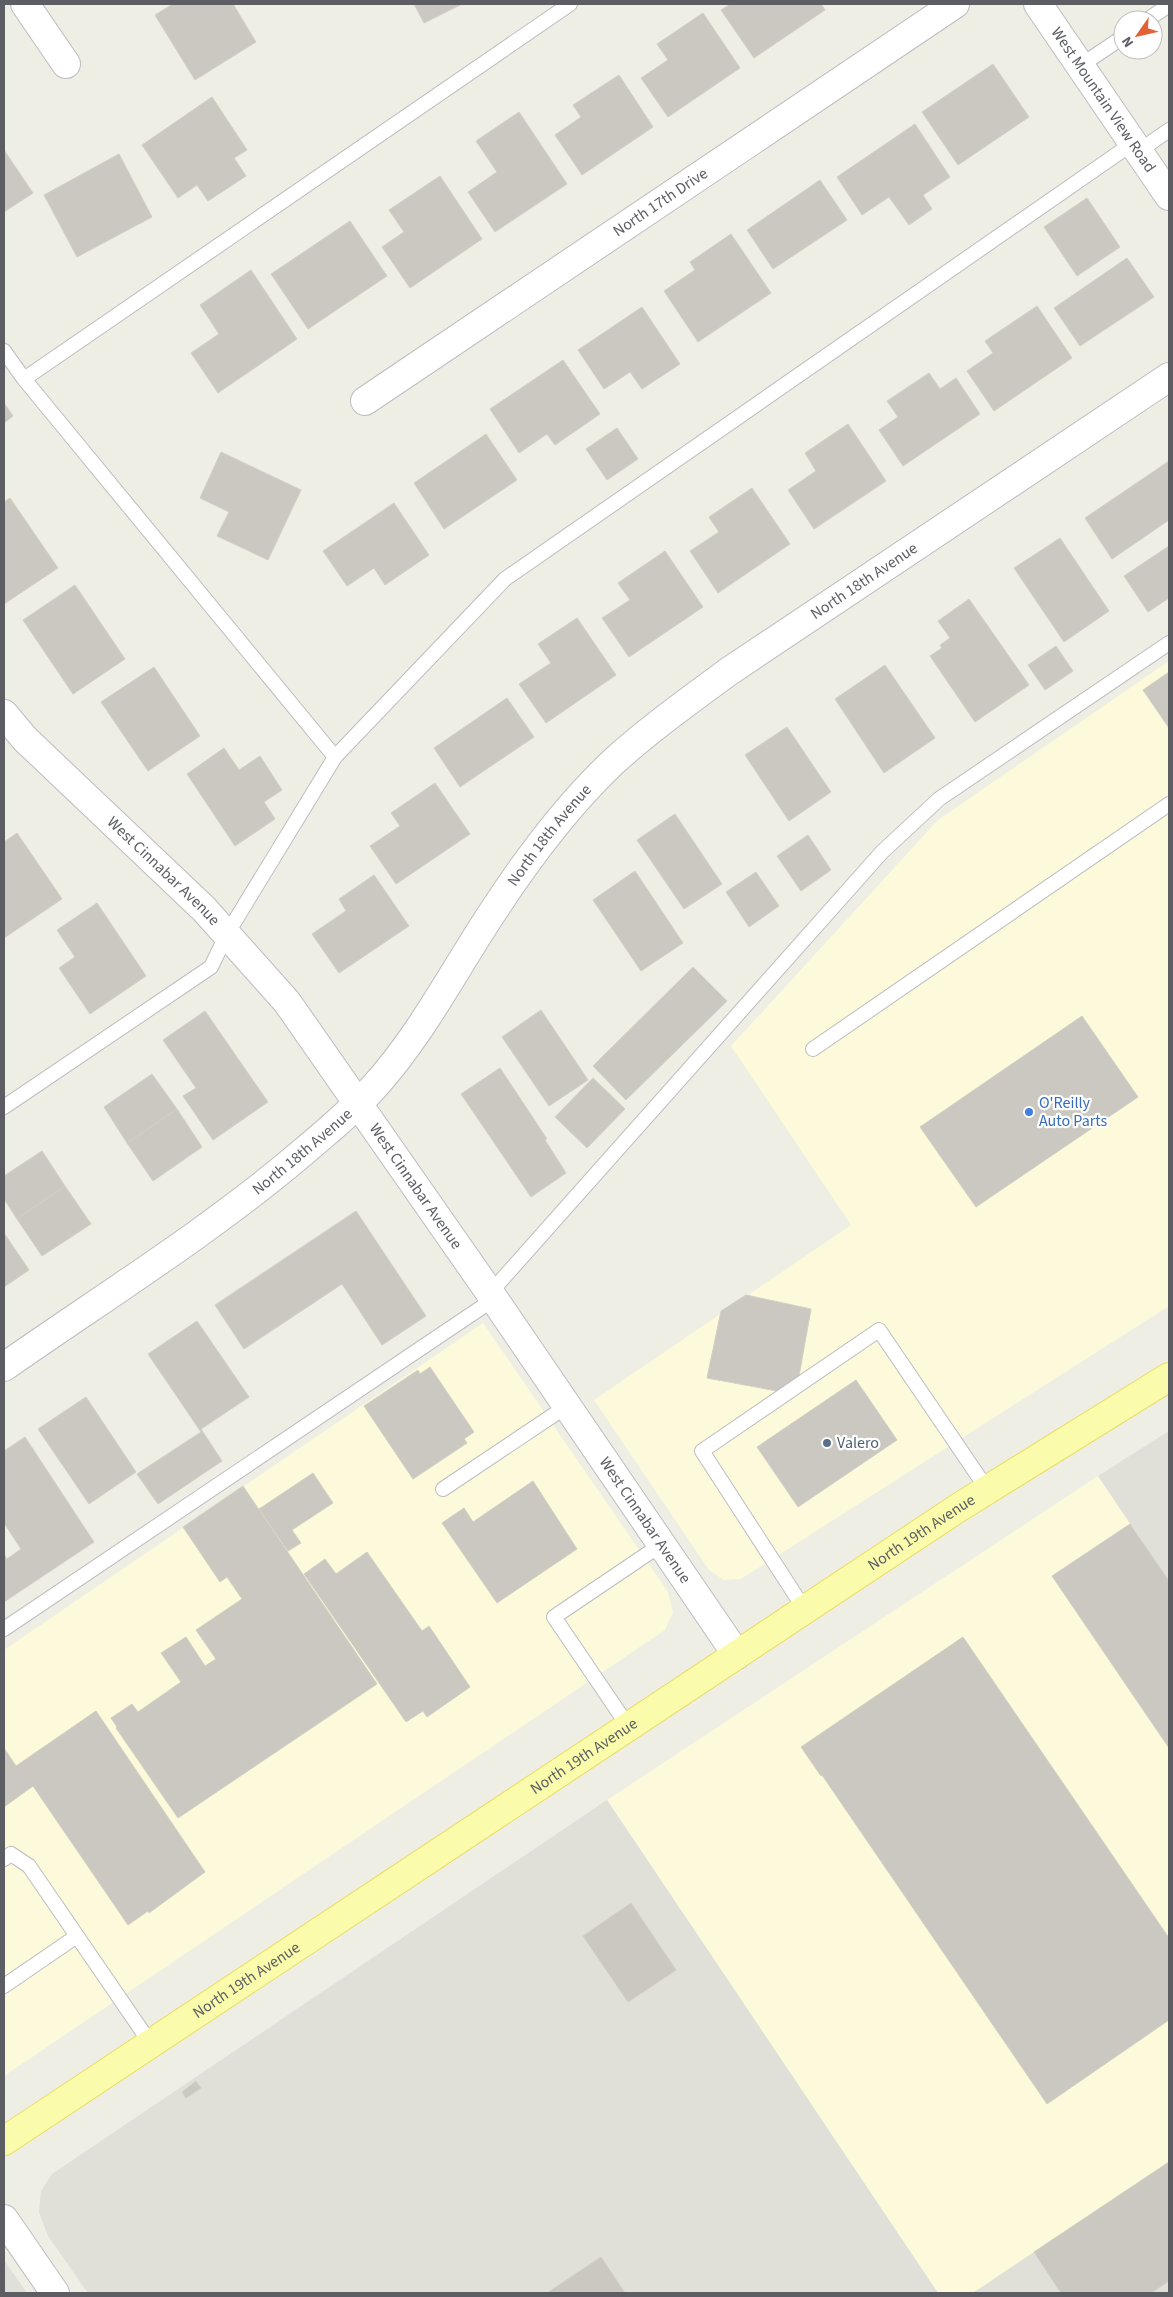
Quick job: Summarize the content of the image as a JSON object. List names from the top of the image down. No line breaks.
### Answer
{"streets":{"main road":["North 19th Avenue"],"street":["West Mountain View Road","North 17th Drive","North 18th Avenue","West Cinnabar Avenue"]},"crossings":[["North 18th Avenue","West Cinnabar Avenue"],["West Cinnabar Avenue","North 19th Avenue"]],"places":["O'Reilly Auto Parts","Valero"],"north":"bottom left"}
